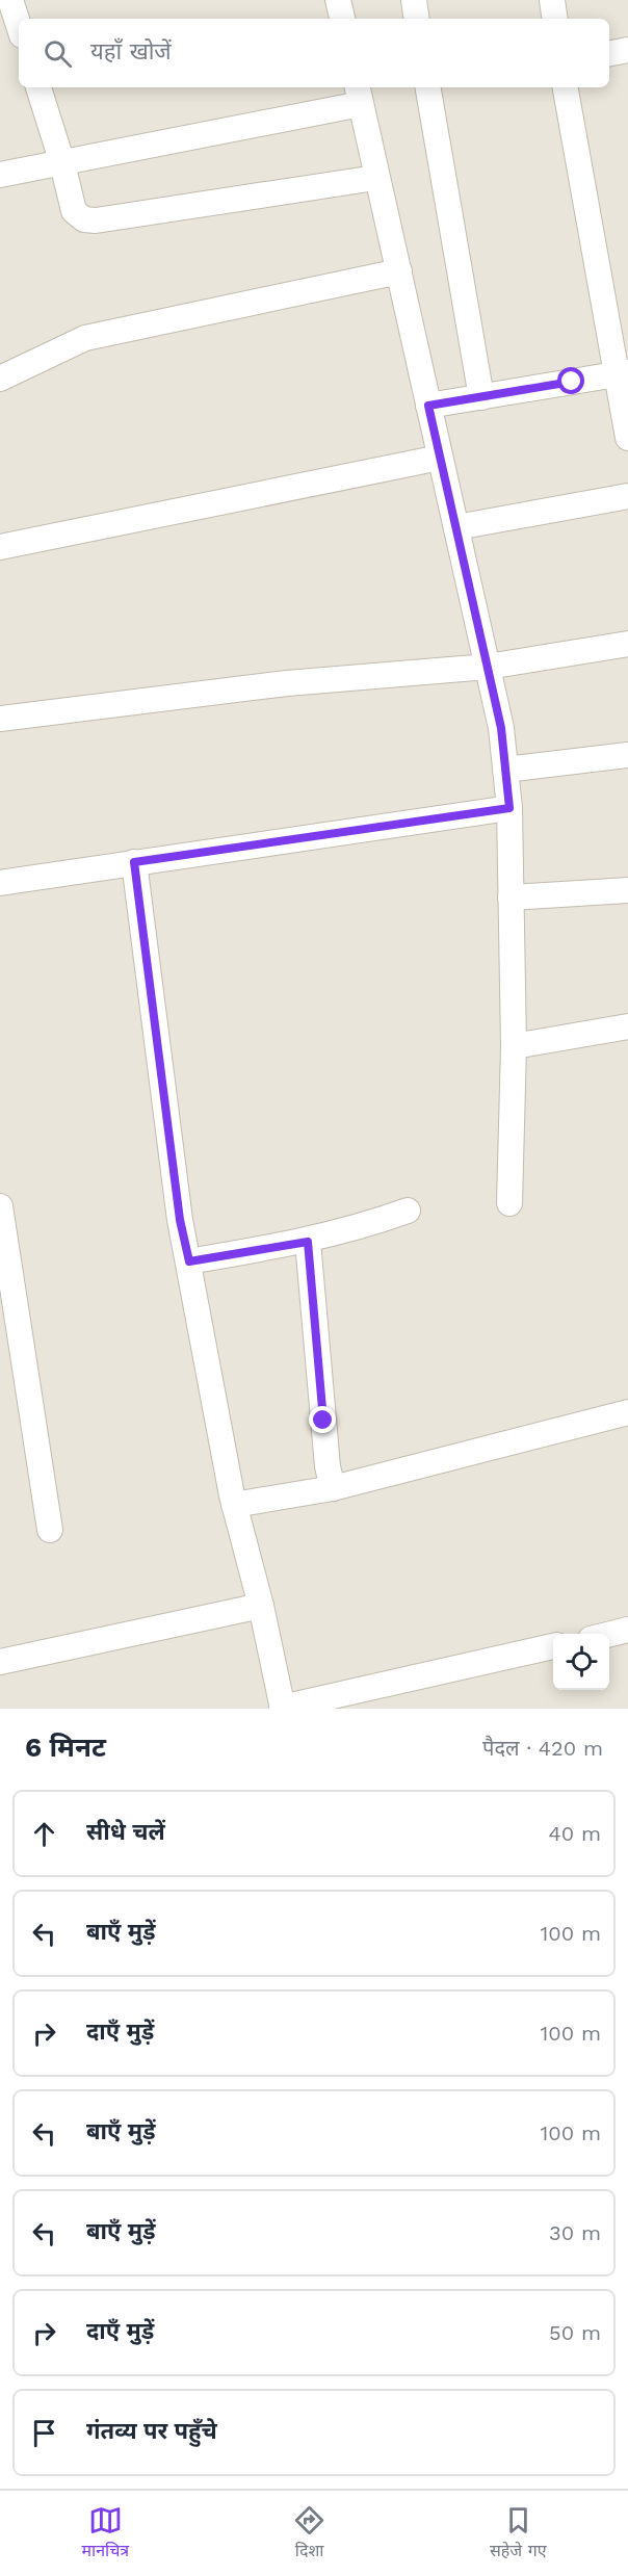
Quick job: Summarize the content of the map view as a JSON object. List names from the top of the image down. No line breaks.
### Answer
{"page":{"search":"यहाँ खोजें","heading":["6 मिनट","पैदल · 420 m"],"list":[["सीधे चलें","40 m"],["बाएँ मुड़ें","100 m"],["दाएँ मुड़ें","100 m"],["बाएँ मुड़ें","100 m"],["बाएँ मुड़ें","30 m"],["दाएँ मुड़ें","50 m"],"गंतव्य पर पहुँचे"],"nav":["मानचित्र","दिशा","सहेजे गए"]}}
